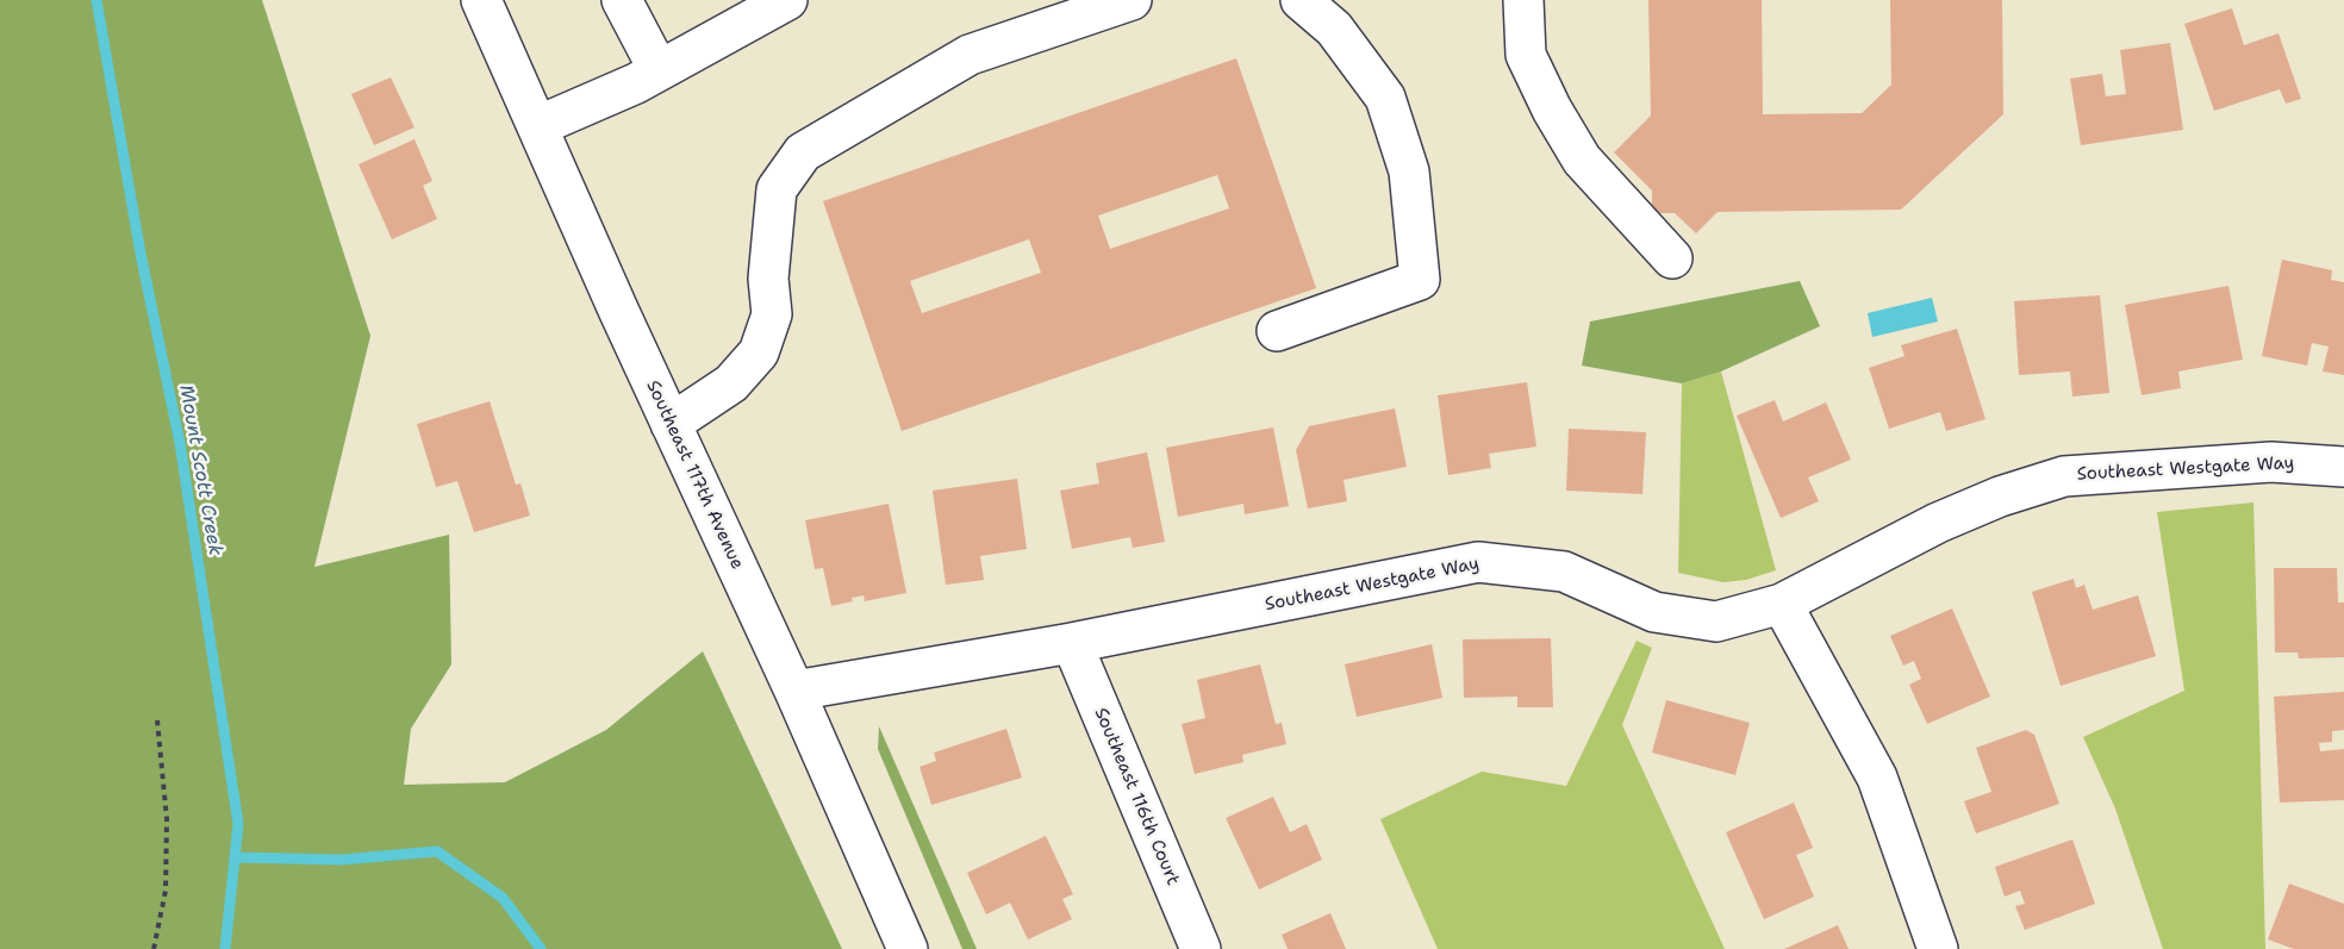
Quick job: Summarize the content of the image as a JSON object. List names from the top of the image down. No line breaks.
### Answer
{"streets":{"street":["Southeast Westgate Way","Southeast 117th Avenue","Southeast 116th Court"]},"crossings":[["Southeast Westgate Way","Southeast 117th Avenue"],["Southeast Westgate Way","Southeast 116th Court"]],"water":["Mount Scott Creek"]}
